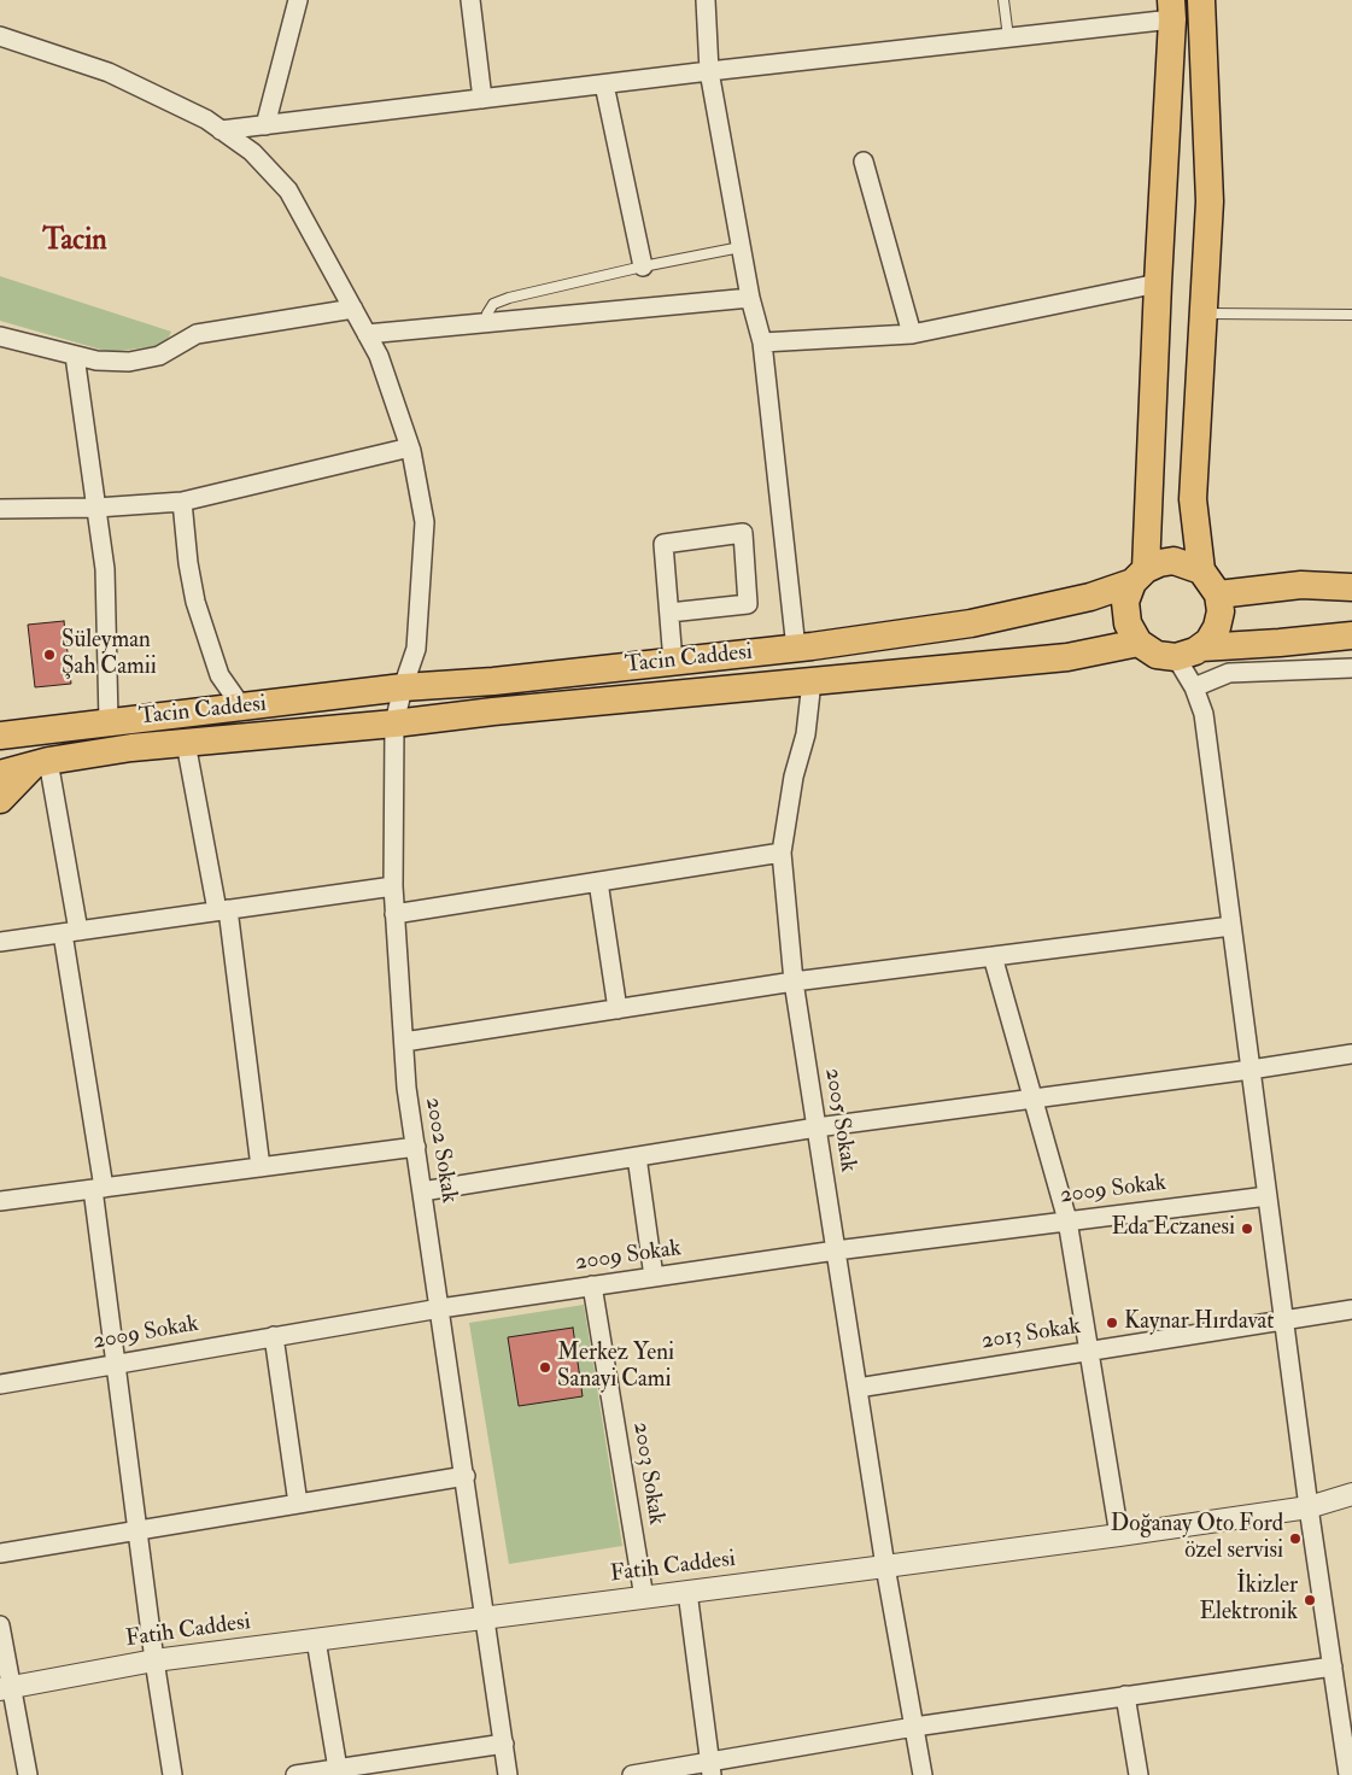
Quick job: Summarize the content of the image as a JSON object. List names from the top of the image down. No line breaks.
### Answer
{"streets":{"main road":["Tacin Caddesi"],"street":["2005 Sokak","2002 Sokak","2009 Sokak","2013 Sokak","2003 Sokak","Fatih Caddesi"]},"crossings":[["Tacin Caddesi","2005 Sokak"],["Tacin Caddesi","2002 Sokak"],["2005 Sokak","2009 Sokak"],["2005 Sokak","2013 Sokak"],["2005 Sokak","Fatih Caddesi"],["2002 Sokak","2009 Sokak"],["2002 Sokak","Fatih Caddesi"],["2009 Sokak","2003 Sokak"],["2003 Sokak","Fatih Caddesi"]],"districts":["Tacin"],"places":["Süleyman Şah Camii","Eda Eczanesi","Kaynar Hırdavat","Merkez Yeni Sanayi Cami","Doğanay Oto Ford özel servisi","İkizler Elektronik"]}
